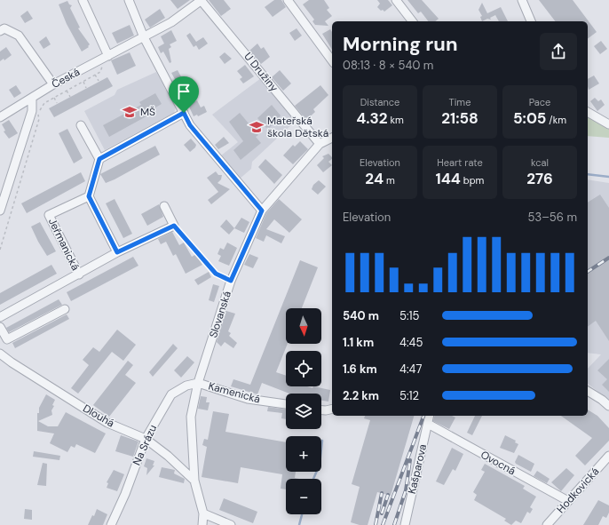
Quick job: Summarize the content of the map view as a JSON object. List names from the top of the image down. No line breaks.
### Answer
{"streets":{"street":["U Družiny","Česká","Jeřmanická","Slovanská","Kamenická","Dlouhá","Na Srázu","Ovocná","Kašparova","Hodkovická"]},"crossings":[["U Družiny","Česká"],["U Družiny","Slovanská"],["Slovanská","Kamenická"],["Slovanská","Dlouhá"],["Slovanská","Na Srázu"],["Kamenická","Na Srázu"],["Dlouhá","Na Srázu"],["Ovocná","Kašparova"],["Ovocná","Hodkovická"]],"places":{"school or university":["MŠ","Mateřská škola Dětská"]},"north":"bottom","page":{"heading":["Morning run","08:13 · 8 × 540 m"],"stats":[["Distance","4.32 km"],["Time","21:58"],["Pace","5:05 /km"],["Elevation","24 m"],["Heart rate","144 bpm"],["kcal","276"]],"chart":["Elevation","53–56 m"],"list":[{"name":"540 m","note":"5:15"},{"name":"1.1 km","note":"4:45"},{"name":"1.6 km","note":"4:47"},{"name":"2.2 km","note":"5:12"}],"map_buttons":["+","−"]}}
